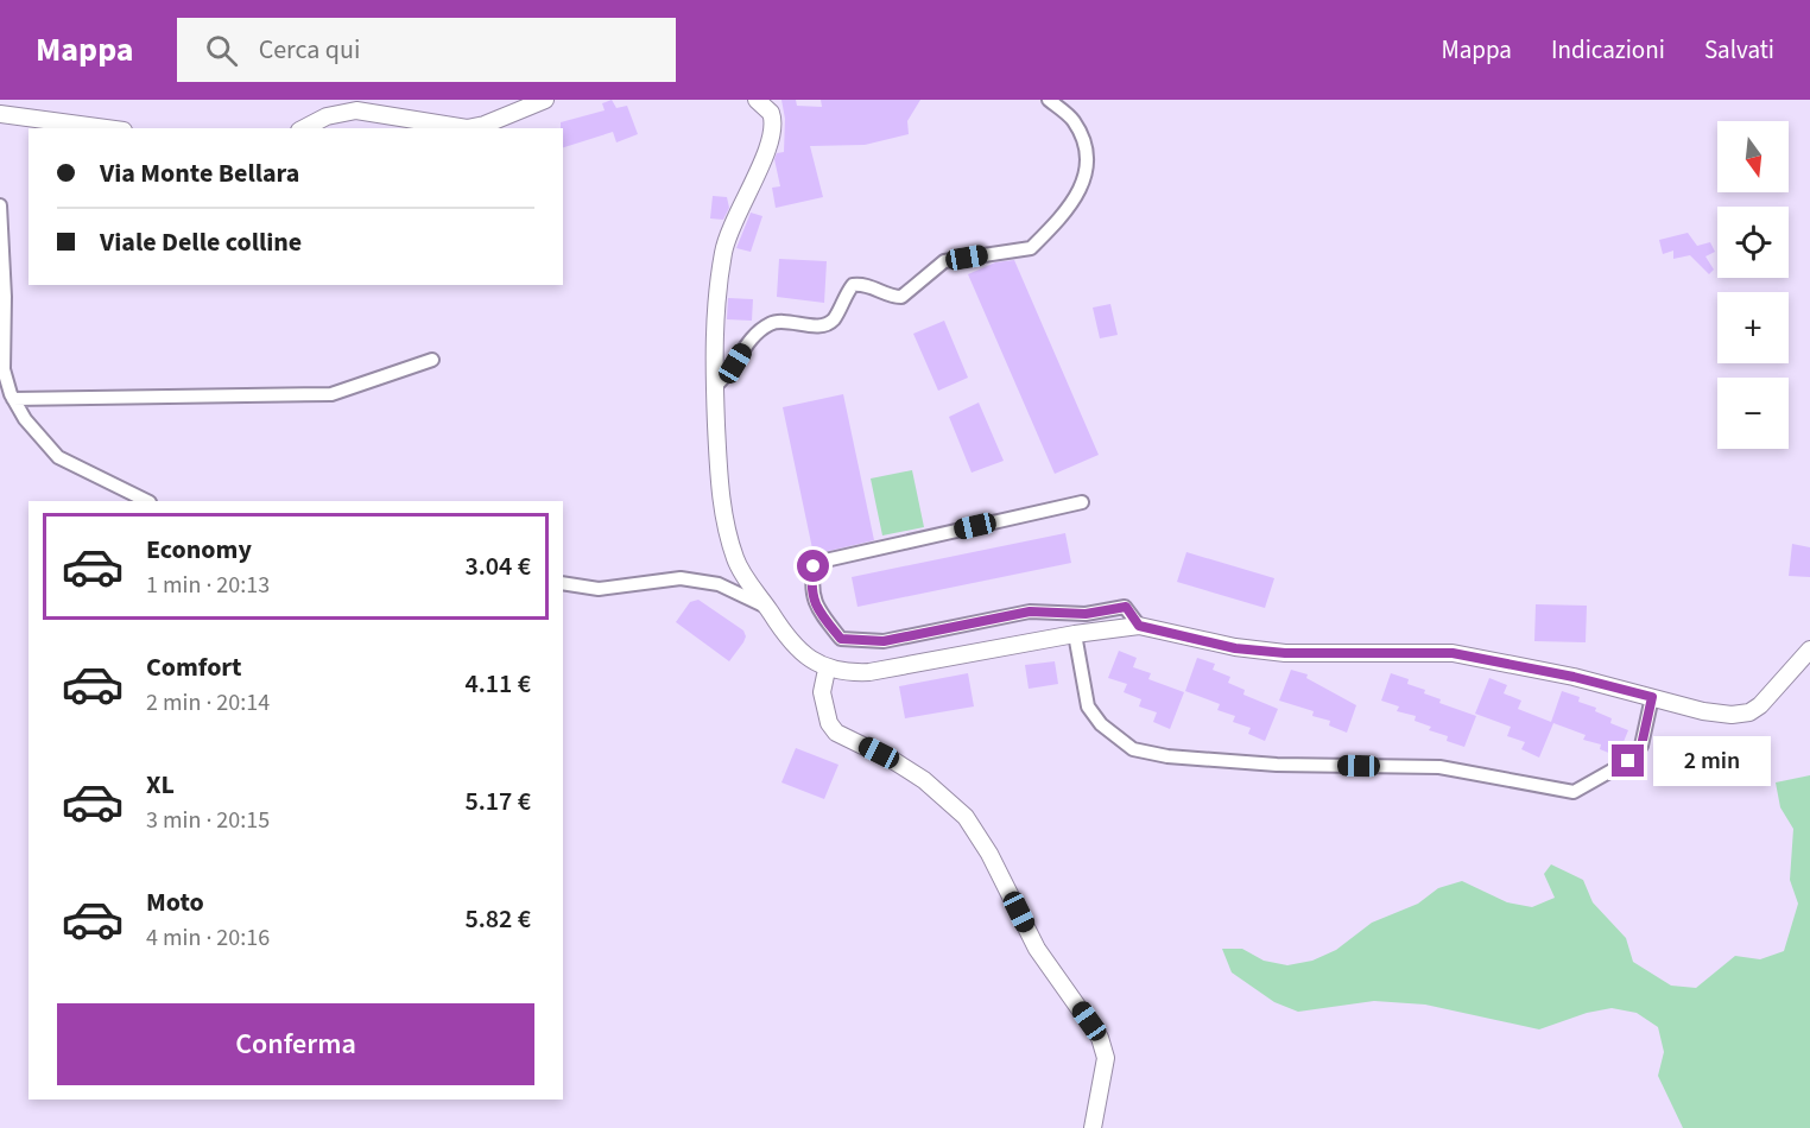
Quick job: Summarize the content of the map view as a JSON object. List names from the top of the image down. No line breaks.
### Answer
{"north":"bottom","page":{"header":"Mappa","search":"Cerca qui","nav":["Mappa","Indicazioni","Salvati"],"map_buttons":["+","−"],"banner":["Via Monte Bellara","Viale Delle colline"],"list":[{"name":"Economy","note":"1 min · 20:13","value":"3.04 €"},{"name":"Comfort","note":"2 min · 20:14","value":"4.11 €"},{"name":"XL","note":"3 min · 20:15","value":"5.17 €"},{"name":"Moto","note":"4 min · 20:16","value":"5.82 €"}],"bubble":"2 min","buttons":"Conferma"}}
